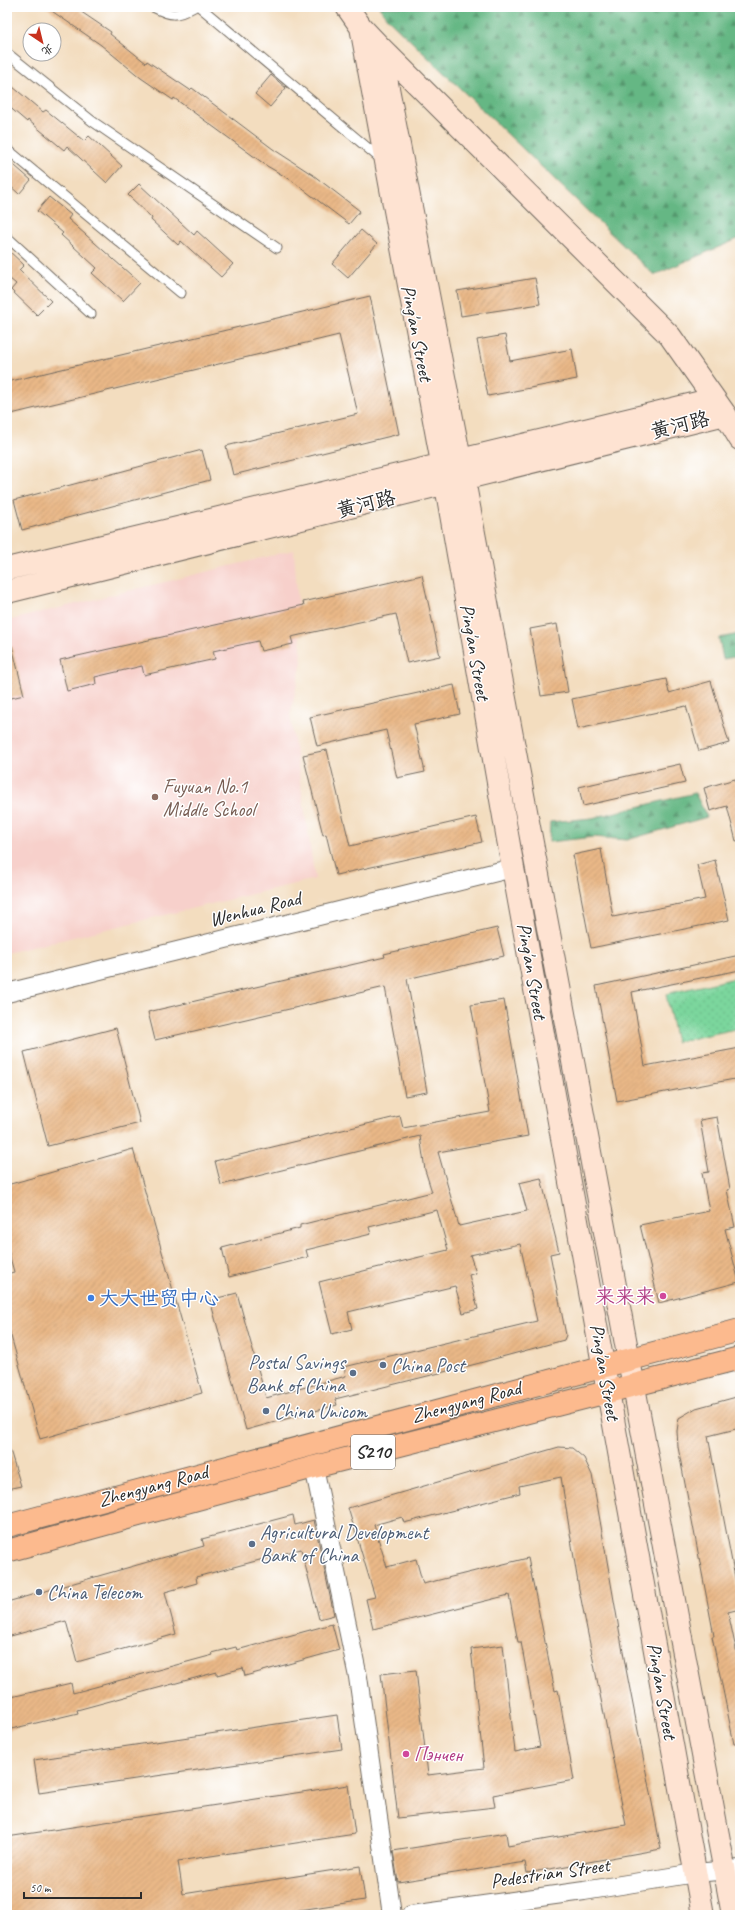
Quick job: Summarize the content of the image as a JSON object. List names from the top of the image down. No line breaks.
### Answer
{"streets":{"main road":["Ping'an Street","黄河路","Zhengyang Road","S210"],"street":["Wenhua Road","Pedestrian Street"]},"crossings":[["Ping'an Street","黄河路"],["Ping'an Street","Wenhua Road"],["Ping'an Street","Zhengyang Road"],["Ping'an Street","Pedestrian Street"]],"places":["Fuyuan No.1 Middle School","来来来","大大世贸中心","China Post","Postal Savings Bank of China","China Unicom","Agricultural Development Bank of China","China Telecom","Пэнчен"],"scale_bar":"50 m","north":"bottom right"}
